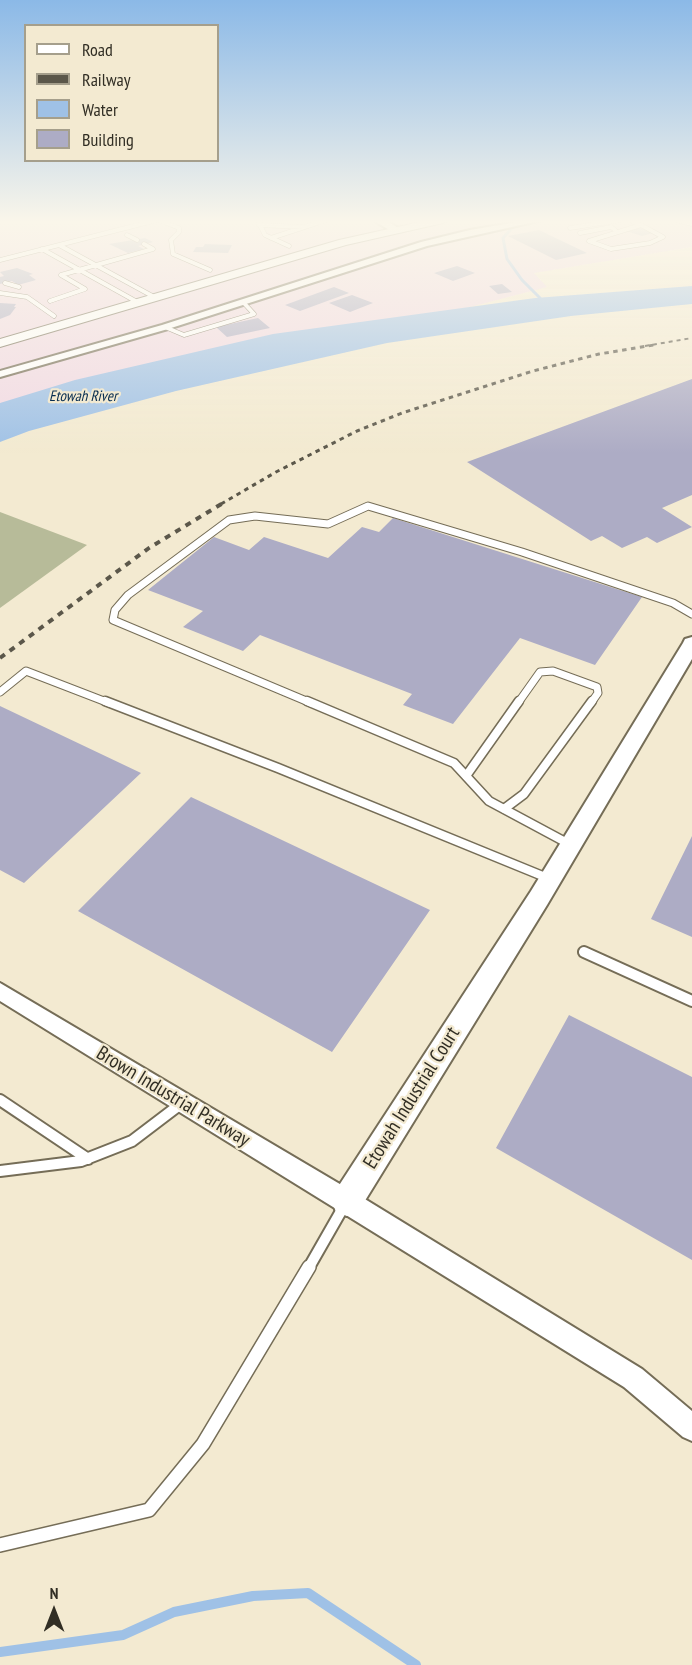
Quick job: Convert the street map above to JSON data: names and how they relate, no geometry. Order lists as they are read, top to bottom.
{
  "streets": {
    "street": ["Brown Industrial Parkway", "Etowah Industrial Court"]
  },
  "crossings": [
    ["Brown Industrial Parkway", "Etowah Industrial Court"]
  ],
  "water": ["Etowah River"],
  "legend": [
    "Road",
    "Railway",
    "Water",
    "Building"
  ],
  "north": "top"
}
